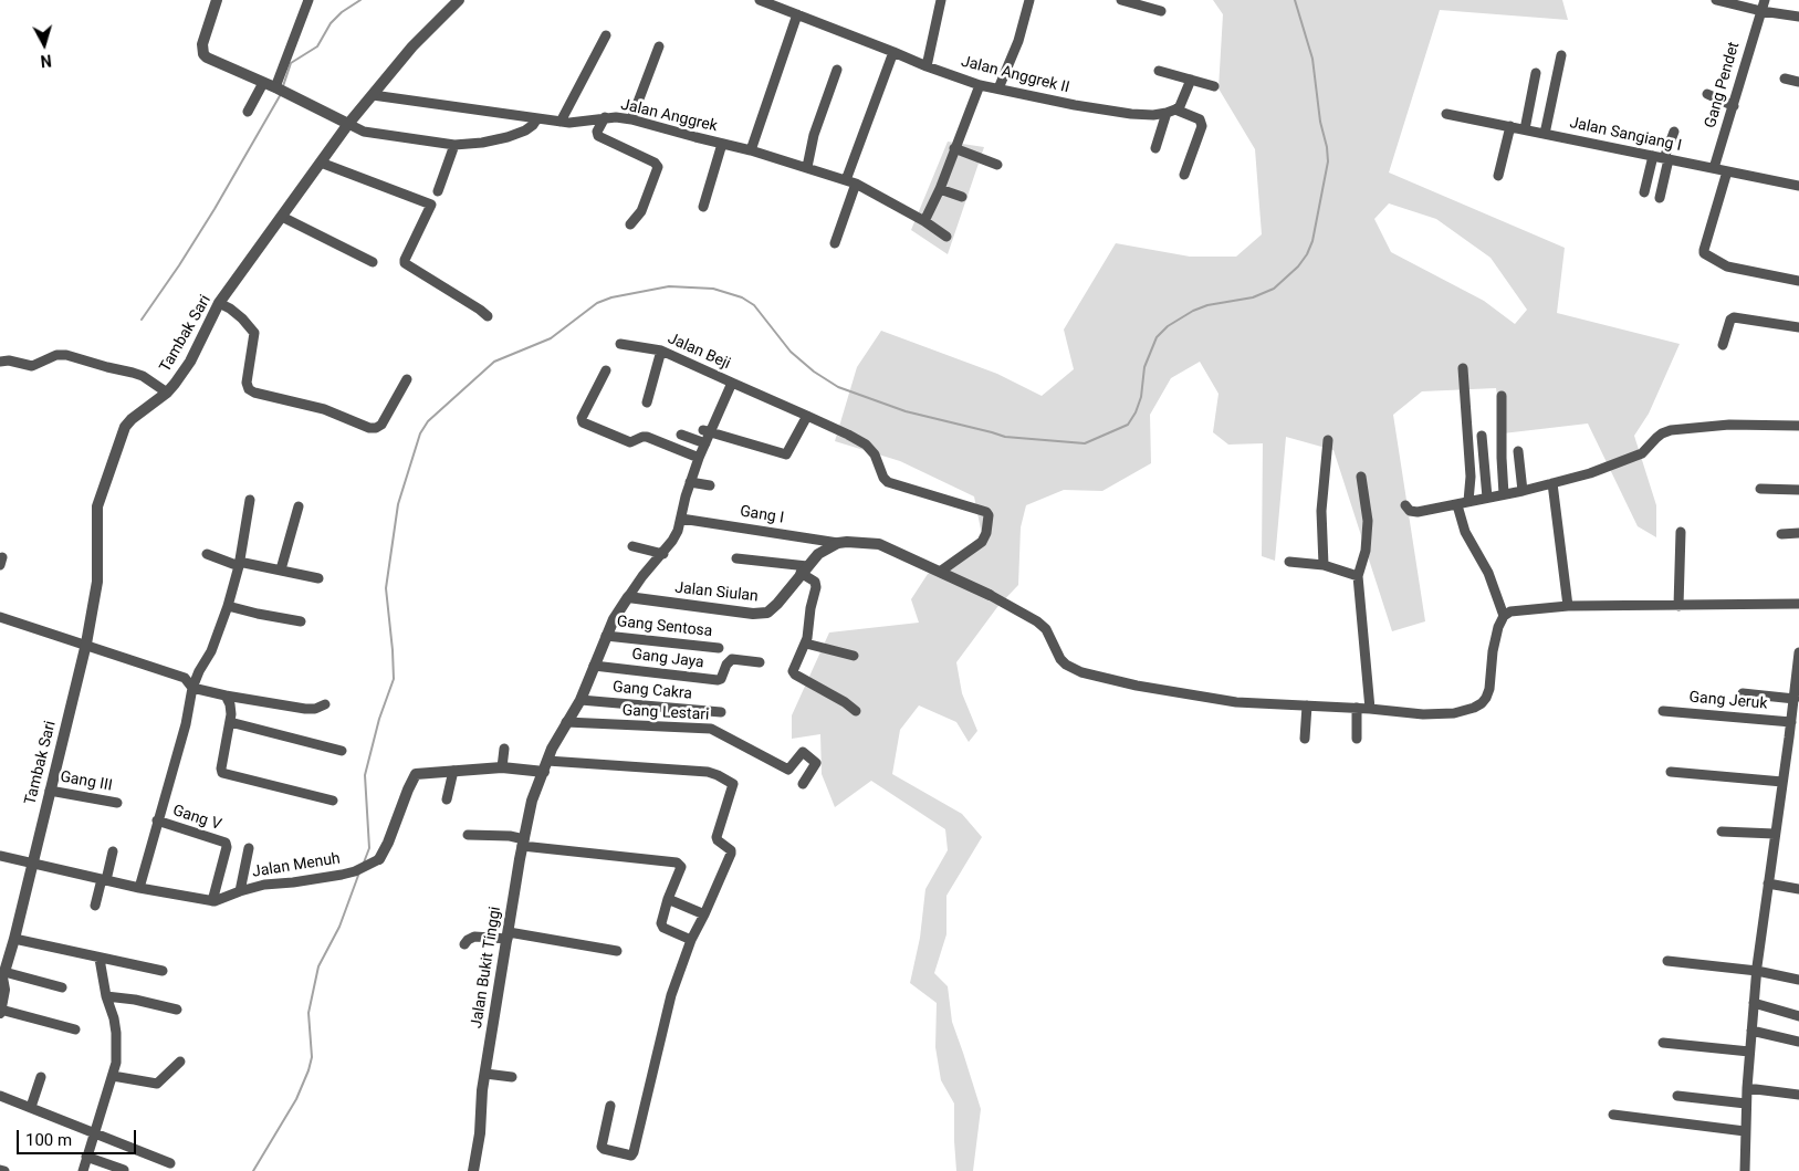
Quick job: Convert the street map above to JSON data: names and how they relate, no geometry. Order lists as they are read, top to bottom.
{
  "streets": {
    "street": [
      "Jalan Anggrek II",
      "Gang Pendet",
      "Jalan Anggrek",
      "Jalan Sangiang I",
      "Tambak Sari",
      "Jalan Beji",
      "Gang I",
      "Jalan Siulan",
      "Gang Sentosa",
      "Gang Jaya",
      "Gang Cakra",
      "Gang Jeruk",
      "Gang Lestari",
      "Gang III",
      "Gang V",
      "Jalan Menuh",
      "Jalan Bukit Tinggi"
    ]
  },
  "crossings": [
    ["Gang Pendet", "Jalan Sangiang I"],
    ["Jalan Anggrek", "Tambak Sari"],
    ["Tambak Sari", "Gang III"],
    ["Tambak Sari", "Jalan Menuh"],
    ["Gang I", "Jalan Siulan"],
    ["Gang V", "Jalan Menuh"],
    ["Jalan Menuh", "Jalan Bukit Tinggi"]
  ],
  "scale_bar": "100 m",
  "north": "bottom"
}
